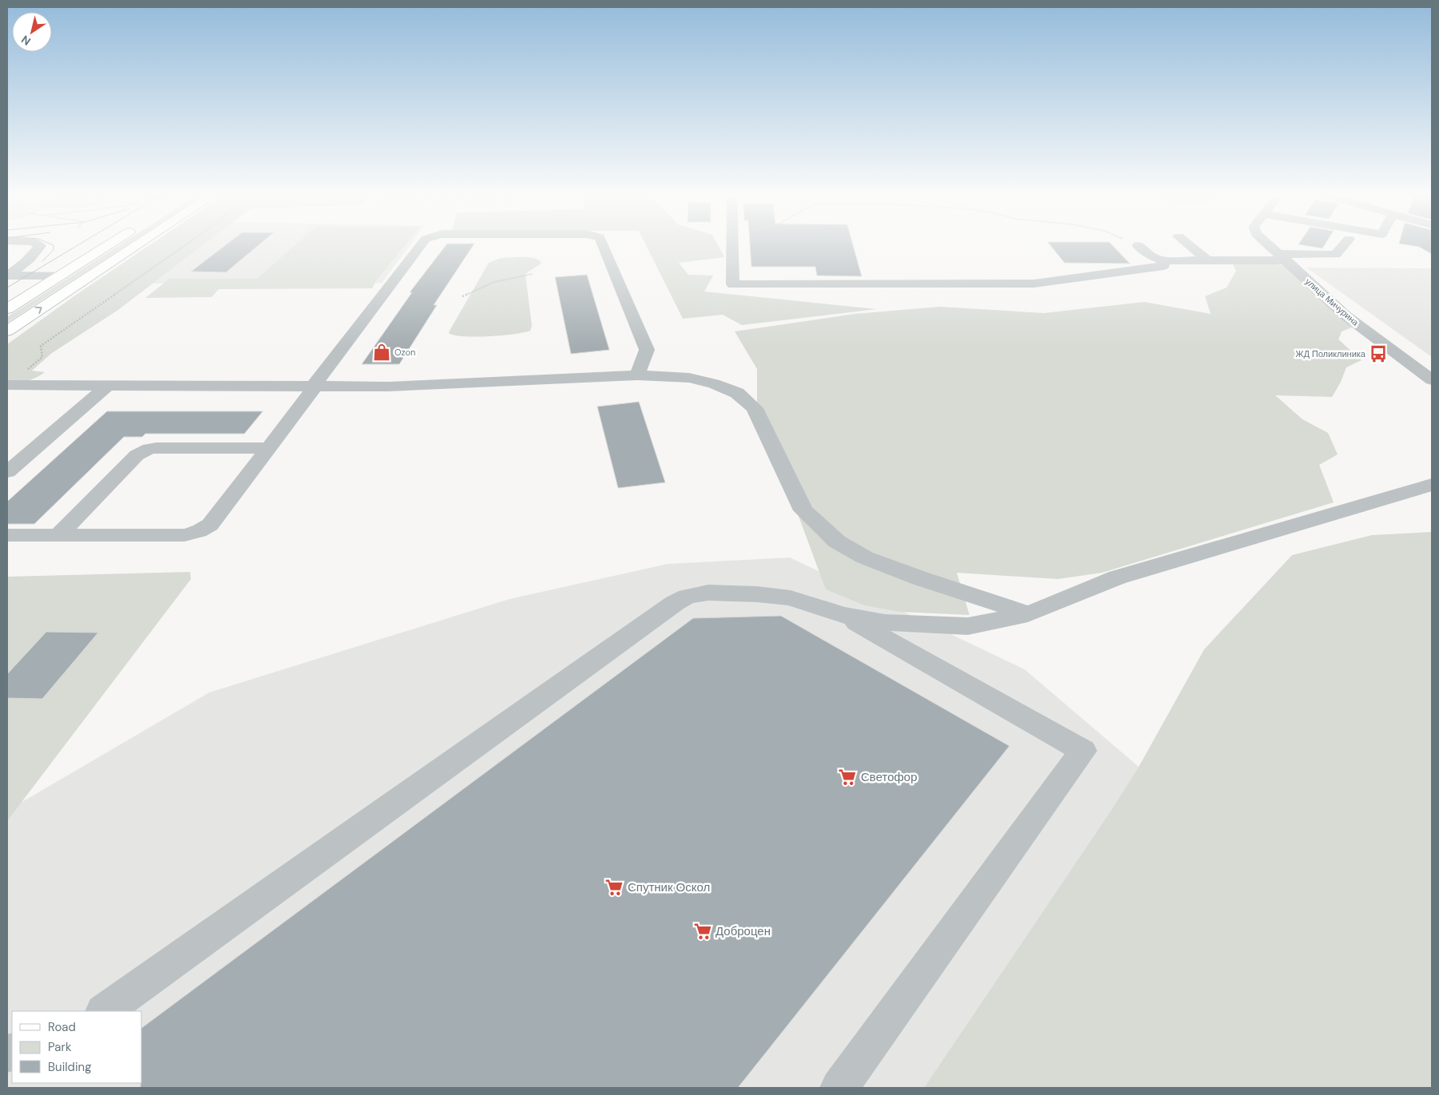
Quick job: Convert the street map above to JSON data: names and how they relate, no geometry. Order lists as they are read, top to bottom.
{
  "streets": {
    "street": ["улица Мичурина"]
  },
  "places": {
    "shop": ["Ozon"],
    "bus stop": ["ЖД Поликлиника"],
    "supermarket": ["Светофор", "Спутник Оскол", "Доброцен"]
  },
  "legend": ["Road", "Park", "Building"],
  "north": "bottom left"
}
